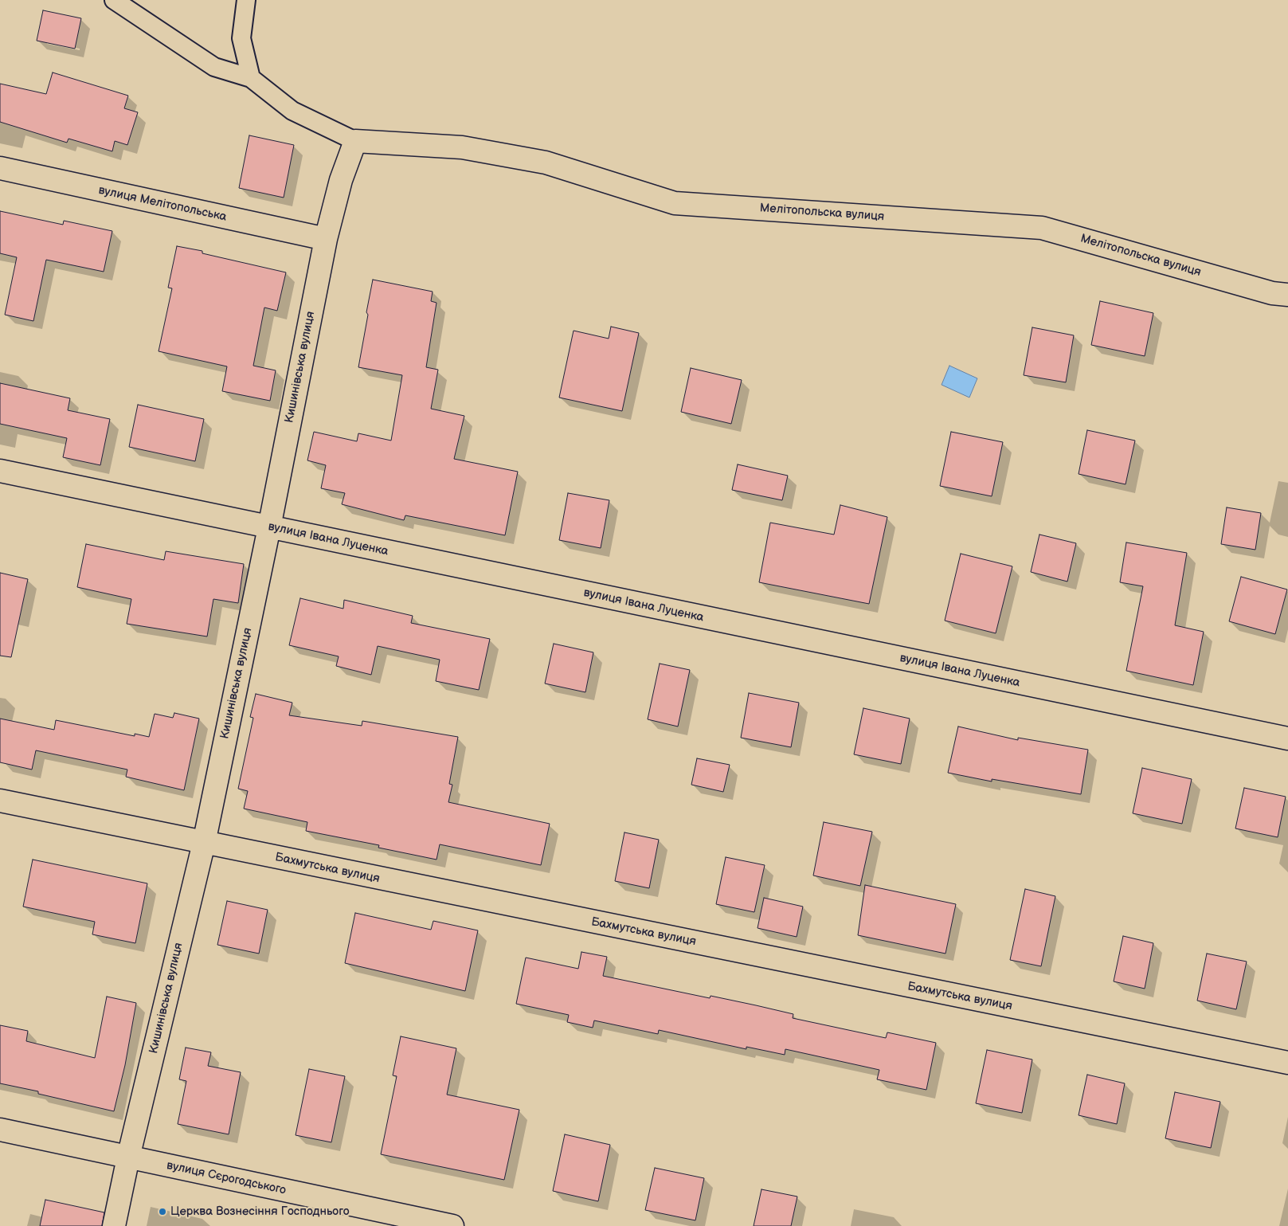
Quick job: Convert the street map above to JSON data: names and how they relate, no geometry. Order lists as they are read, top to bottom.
{
  "streets": {
    "street": [
      "вулиця Мелітопольська",
      "Мелітопольска вулиця",
      "Кишинівська вулиця",
      "вулиця Івана Луценка",
      "Бахмутська вулиця",
      "вулиця Сєрогодського"
    ]
  },
  "crossings": [
    ["вулиця Мелітопольська", "Кишинівська вулиця"],
    ["Мелітопольска вулиця", "Кишинівська вулиця"],
    ["Кишинівська вулиця", "вулиця Івана Луценка"],
    ["Кишинівська вулиця", "Бахмутська вулиця"],
    ["Кишинівська вулиця", "вулиця Сєрогодського"]
  ],
  "places": ["Церква Вознесіння Господнього"]
}
